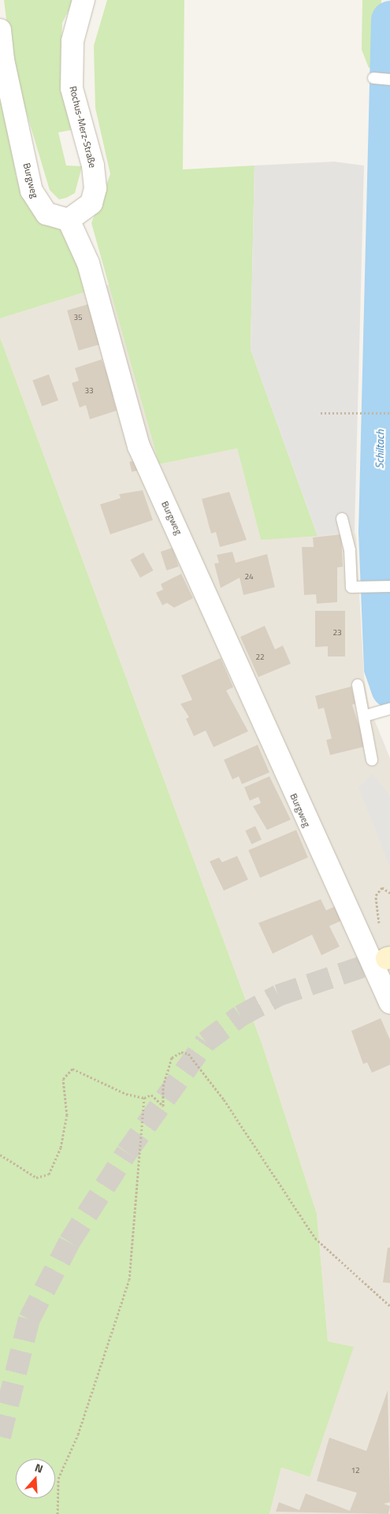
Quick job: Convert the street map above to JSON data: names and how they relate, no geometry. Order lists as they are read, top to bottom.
{
  "streets": {
    "street": ["Rochus-Merz-Straße", "Burgweg"]
  },
  "crossings": [
    ["Rochus-Merz-Straße", "Burgweg"]
  ],
  "water": ["Schiltach"],
  "house_numbers": [
    "35",
    "33",
    "24",
    "23",
    "22",
    "12"
  ],
  "north": "top"
}
